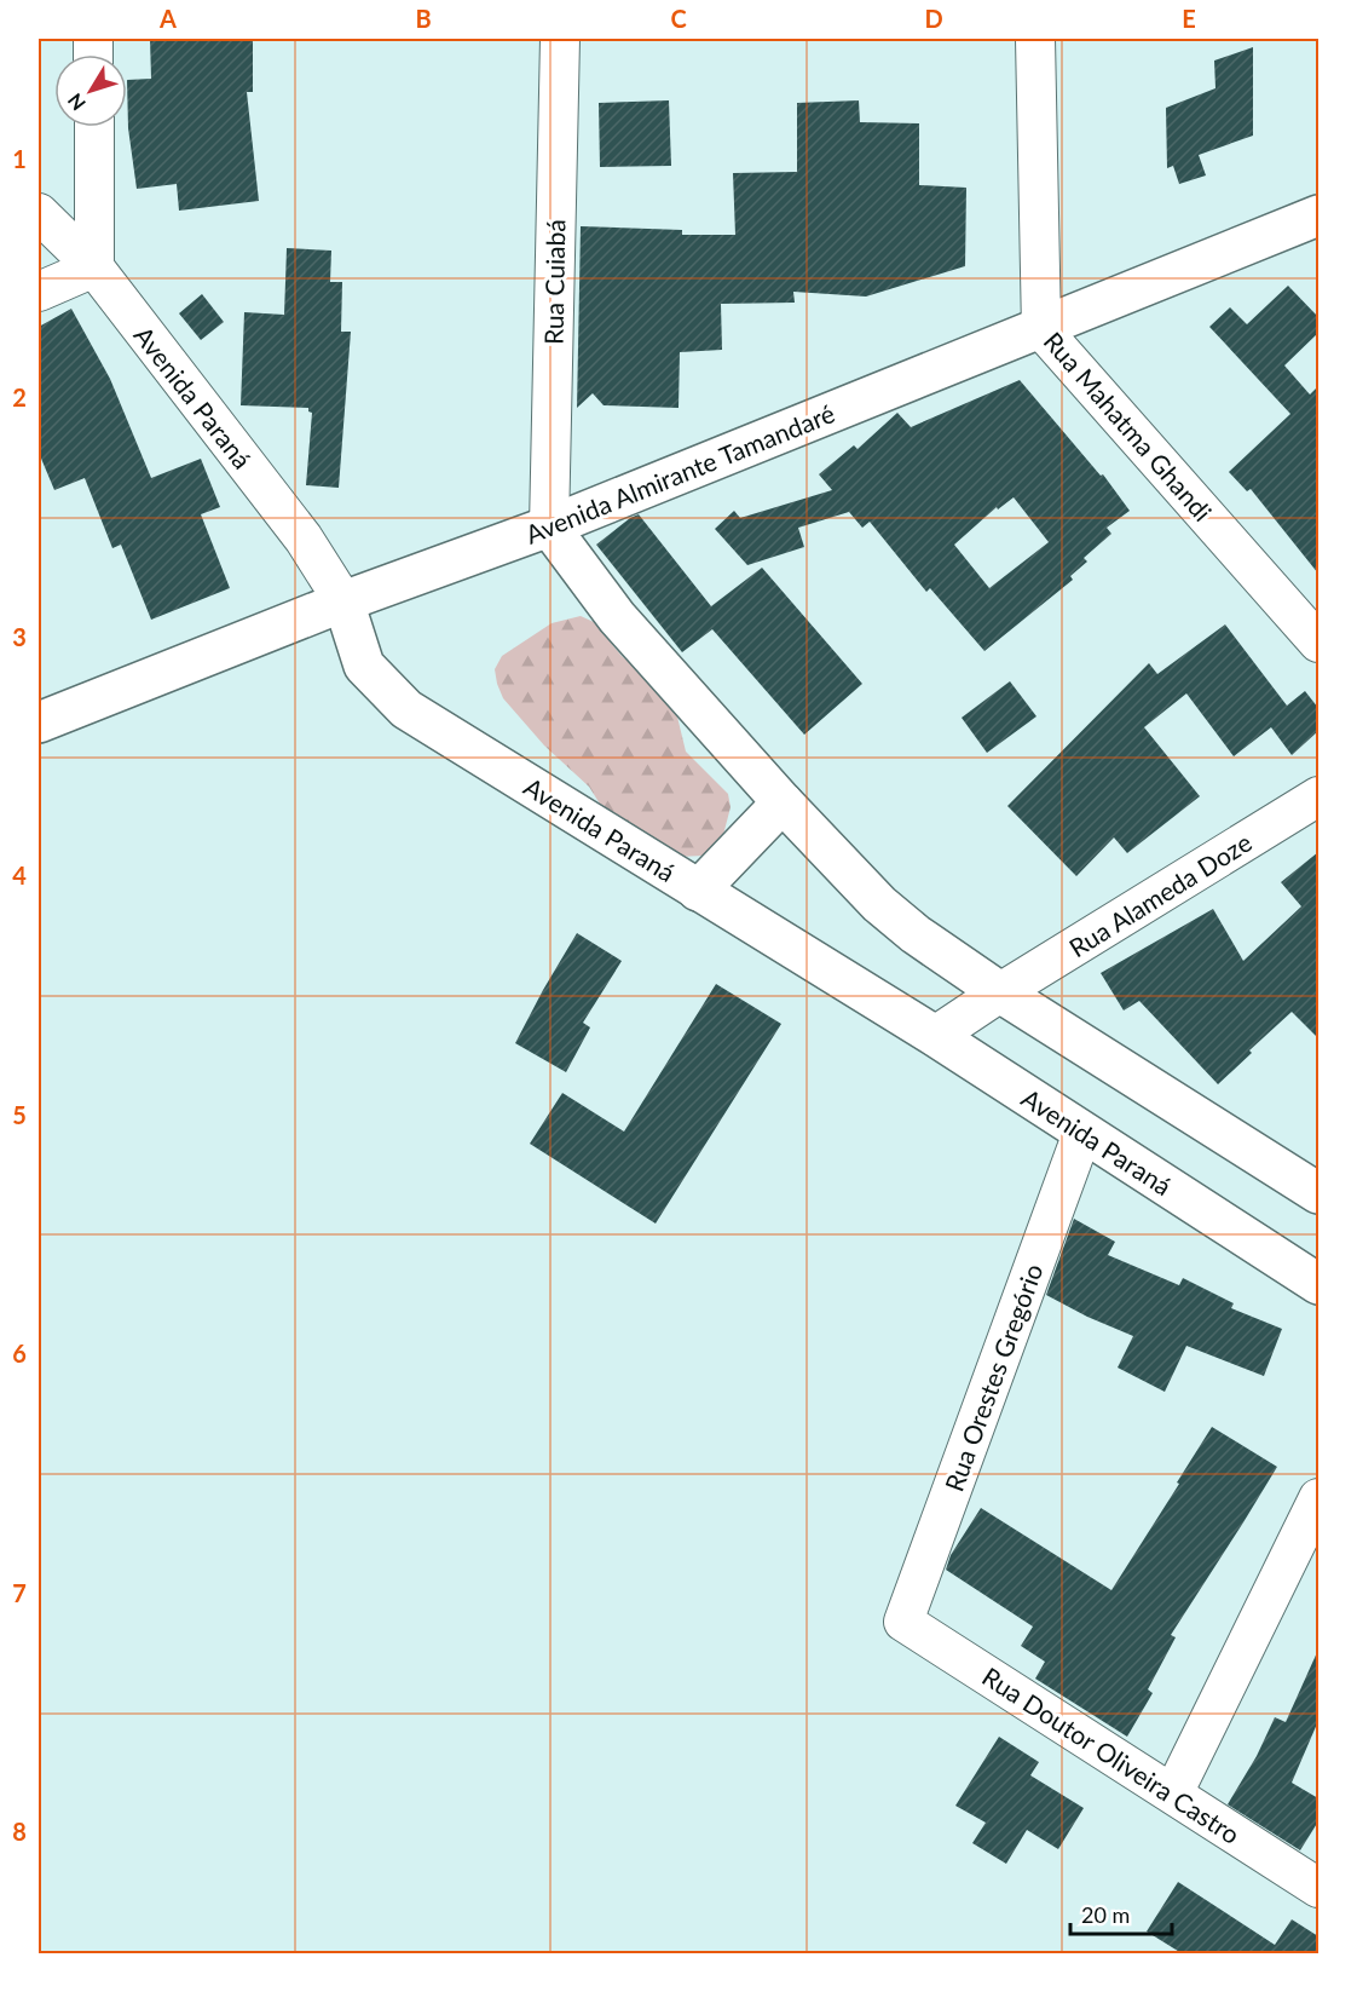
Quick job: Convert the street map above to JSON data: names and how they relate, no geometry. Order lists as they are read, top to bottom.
{
  "streets": {
    "main road": ["Avenida Paraná", "Avenida Almirante Tamandaré"],
    "street": [
      "Rua Cuiabá",
      "Rua Mahatma Ghandi",
      "Rua Alameda Doze",
      "Rua Orestes Gregório",
      "Rua Doutor Oliveira Castro"
    ]
  },
  "crossings": [
    ["Rua Cuiabá", "Avenida Almirante Tamandaré"],
    ["Avenida Paraná", "Avenida Almirante Tamandaré"],
    ["Avenida Paraná", "Rua Alameda Doze"],
    ["Avenida Paraná", "Rua Orestes Gregório"],
    ["Rua Mahatma Ghandi", "Avenida Almirante Tamandaré"],
    ["Rua Orestes Gregório", "Rua Doutor Oliveira Castro"]
  ],
  "scale_bar": "20 m",
  "north": "bottom left",
  "grid": {
    "columns": [
      "A",
      "B",
      "C",
      "D",
      "E"
    ],
    "rows": [
      "1",
      "2",
      "3",
      "4",
      "5",
      "6",
      "7",
      "8"
    ]
  }
}
